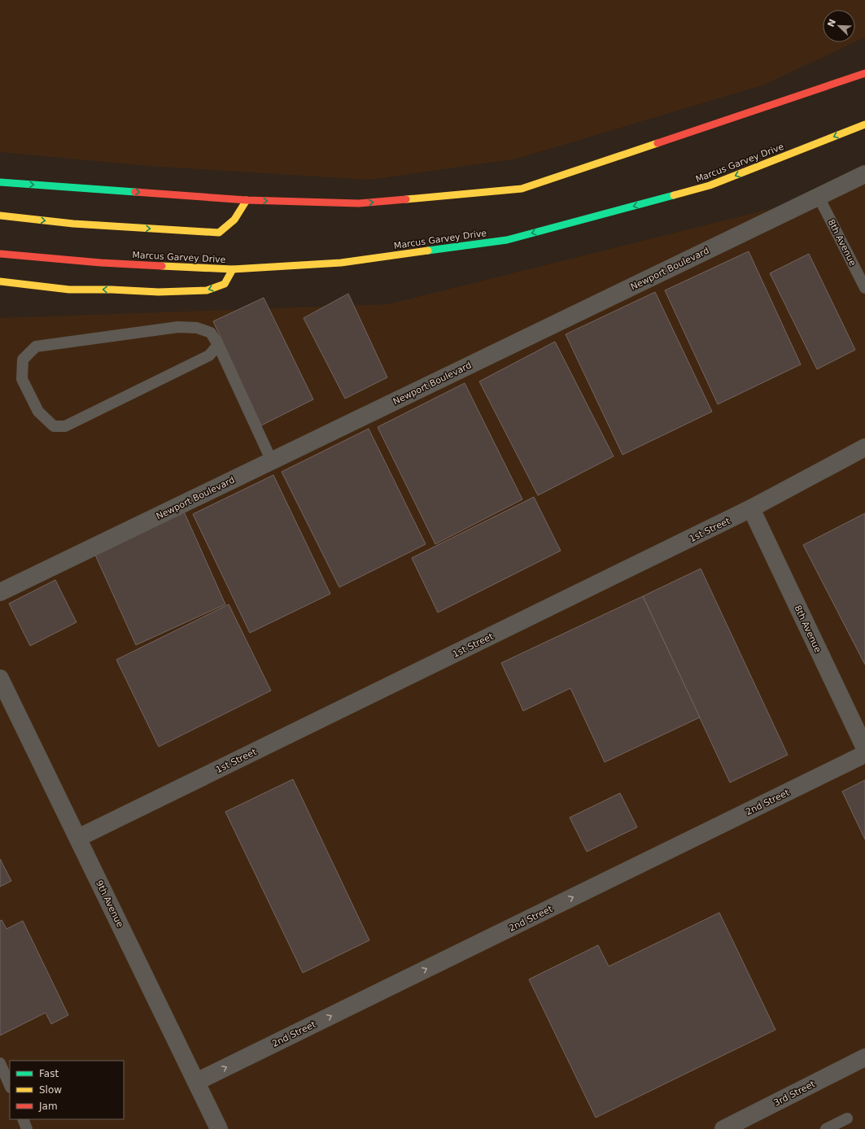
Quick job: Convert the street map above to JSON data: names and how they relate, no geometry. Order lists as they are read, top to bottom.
{
  "streets": {
    "highway": ["Marcus Garvey Drive"],
    "street": [
      "8th Avenue",
      "Newport Boulevard",
      "1st Street",
      "2nd Street",
      "9th Avenue",
      "3rd Street"
    ]
  },
  "crossings": [
    ["8th Avenue", "Newport Boulevard"],
    ["8th Avenue", "1st Street"],
    ["1st Street", "9th Avenue"],
    ["2nd Street", "9th Avenue"]
  ],
  "one_way": ["2nd Street"],
  "legend": ["Fast", "Slow", "Jam"],
  "north": "top left"
}
